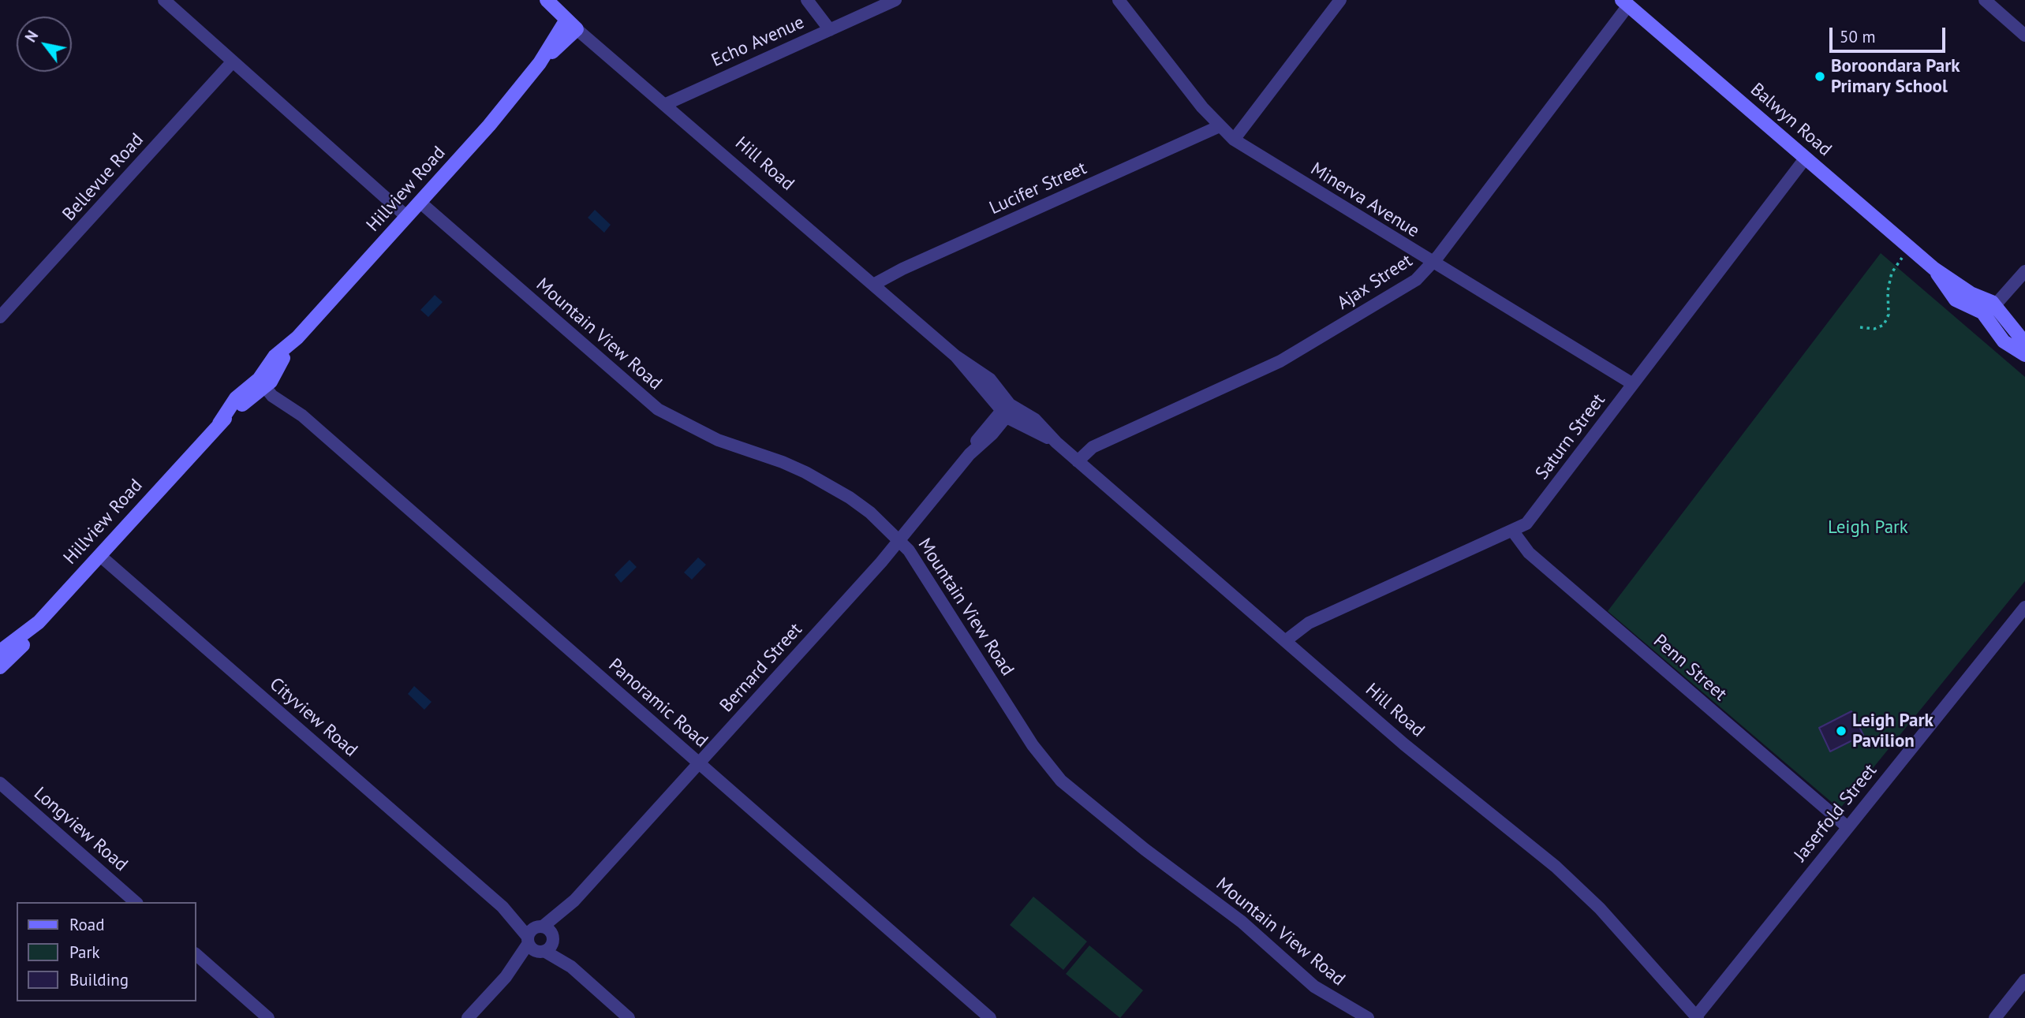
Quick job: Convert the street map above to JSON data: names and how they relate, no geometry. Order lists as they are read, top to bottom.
{
  "streets": {
    "street": [
      "Echo Avenue",
      "Balwyn Road",
      "Hill Road",
      "Bellevue Road",
      "Lucifer Street",
      "Hillview Road",
      "Minerva Avenue",
      "Ajax Street",
      "Mountain View Road",
      "Saturn Street",
      "Bernard Street",
      "Penn Street",
      "Panoramic Road",
      "Cityview Road",
      "Jaserfold Street",
      "Longview Road"
    ]
  },
  "crossings": [
    ["Echo Avenue", "Hill Road"],
    ["Balwyn Road", "Ajax Street"],
    ["Balwyn Road", "Saturn Street"],
    ["Hill Road", "Lucifer Street"],
    ["Hill Road", "Hillview Road"],
    ["Hill Road", "Ajax Street"],
    ["Hill Road", "Saturn Street"],
    ["Hill Road", "Bernard Street"],
    ["Hill Road", "Jaserfold Street"],
    ["Lucifer Street", "Minerva Avenue"],
    ["Hillview Road", "Mountain View Road"],
    ["Hillview Road", "Panoramic Road"],
    ["Hillview Road", "Cityview Road"],
    ["Minerva Avenue", "Ajax Street"],
    ["Minerva Avenue", "Saturn Street"],
    ["Mountain View Road", "Bernard Street"],
    ["Saturn Street", "Penn Street"],
    ["Bernard Street", "Panoramic Road"],
    ["Bernard Street", "Cityview Road"],
    ["Penn Street", "Jaserfold Street"]
  ],
  "parks": ["Leigh Park"],
  "places": ["Boroondara Park Primary School", "Leigh Park Pavilion"],
  "legend": ["Road", "Park", "Building"],
  "scale_bar": "50 m",
  "north": "top left"
}
